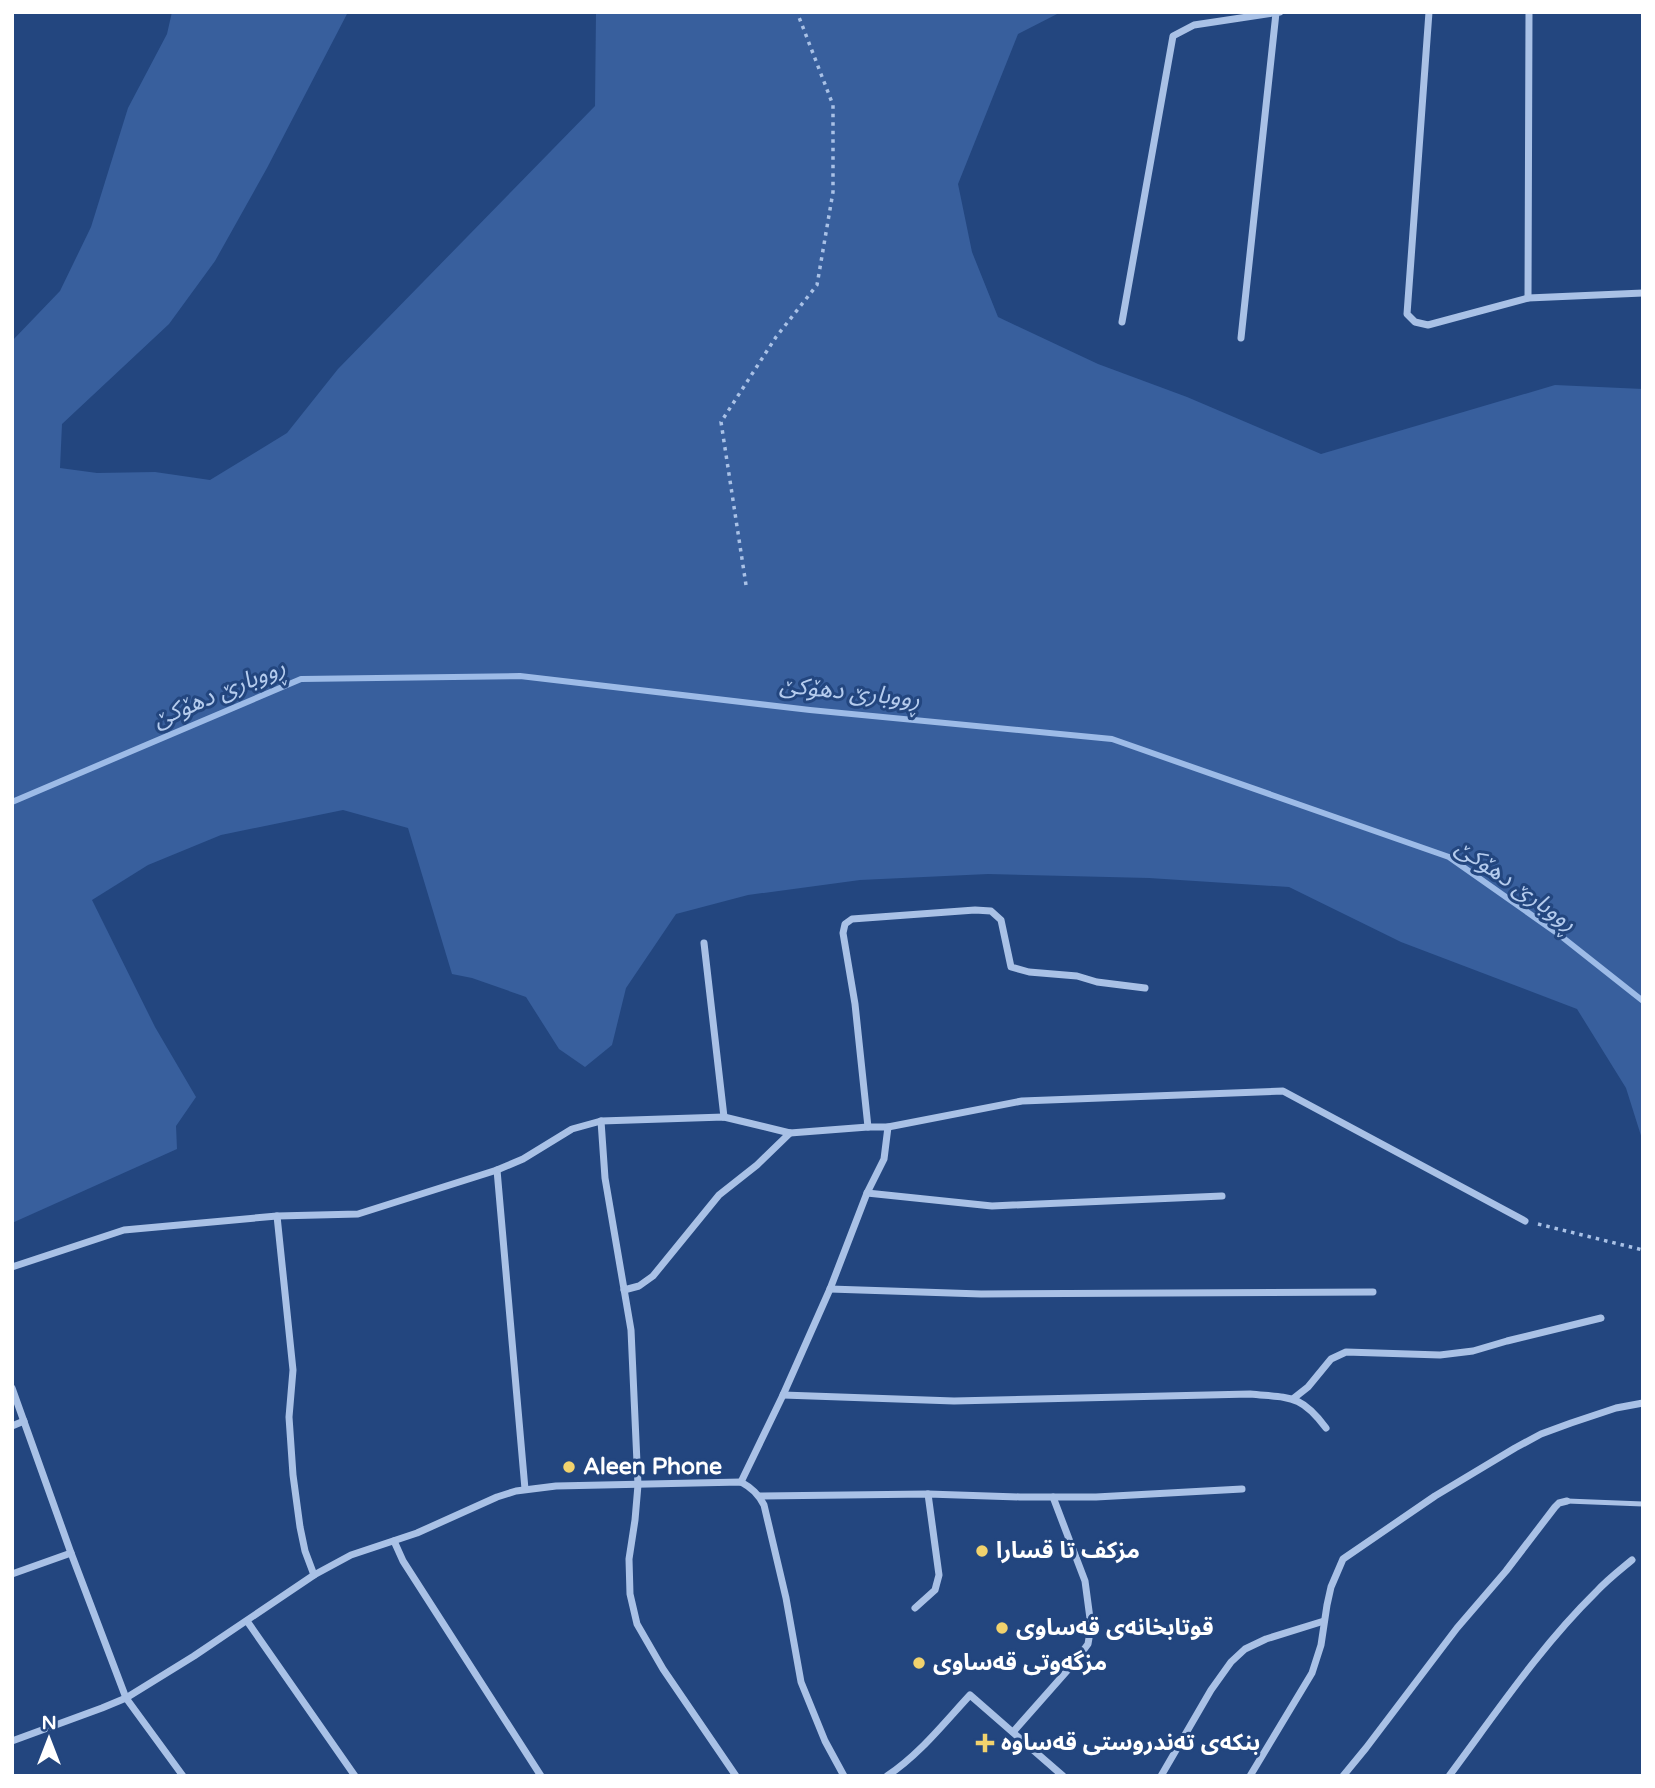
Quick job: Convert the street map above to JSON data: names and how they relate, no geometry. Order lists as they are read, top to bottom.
{
  "water": ["ڕووبارێ دهۆكێ"],
  "places": {
    "other": [
      "Aleen Phone",
      "مزكف تا قسارا",
      "قوتابخانەی قەساوی",
      "مزگەوتی قەساوی"
    ],
    "health": ["بنکەی تەندروستی قەساوە"]
  },
  "north": "top"
}
